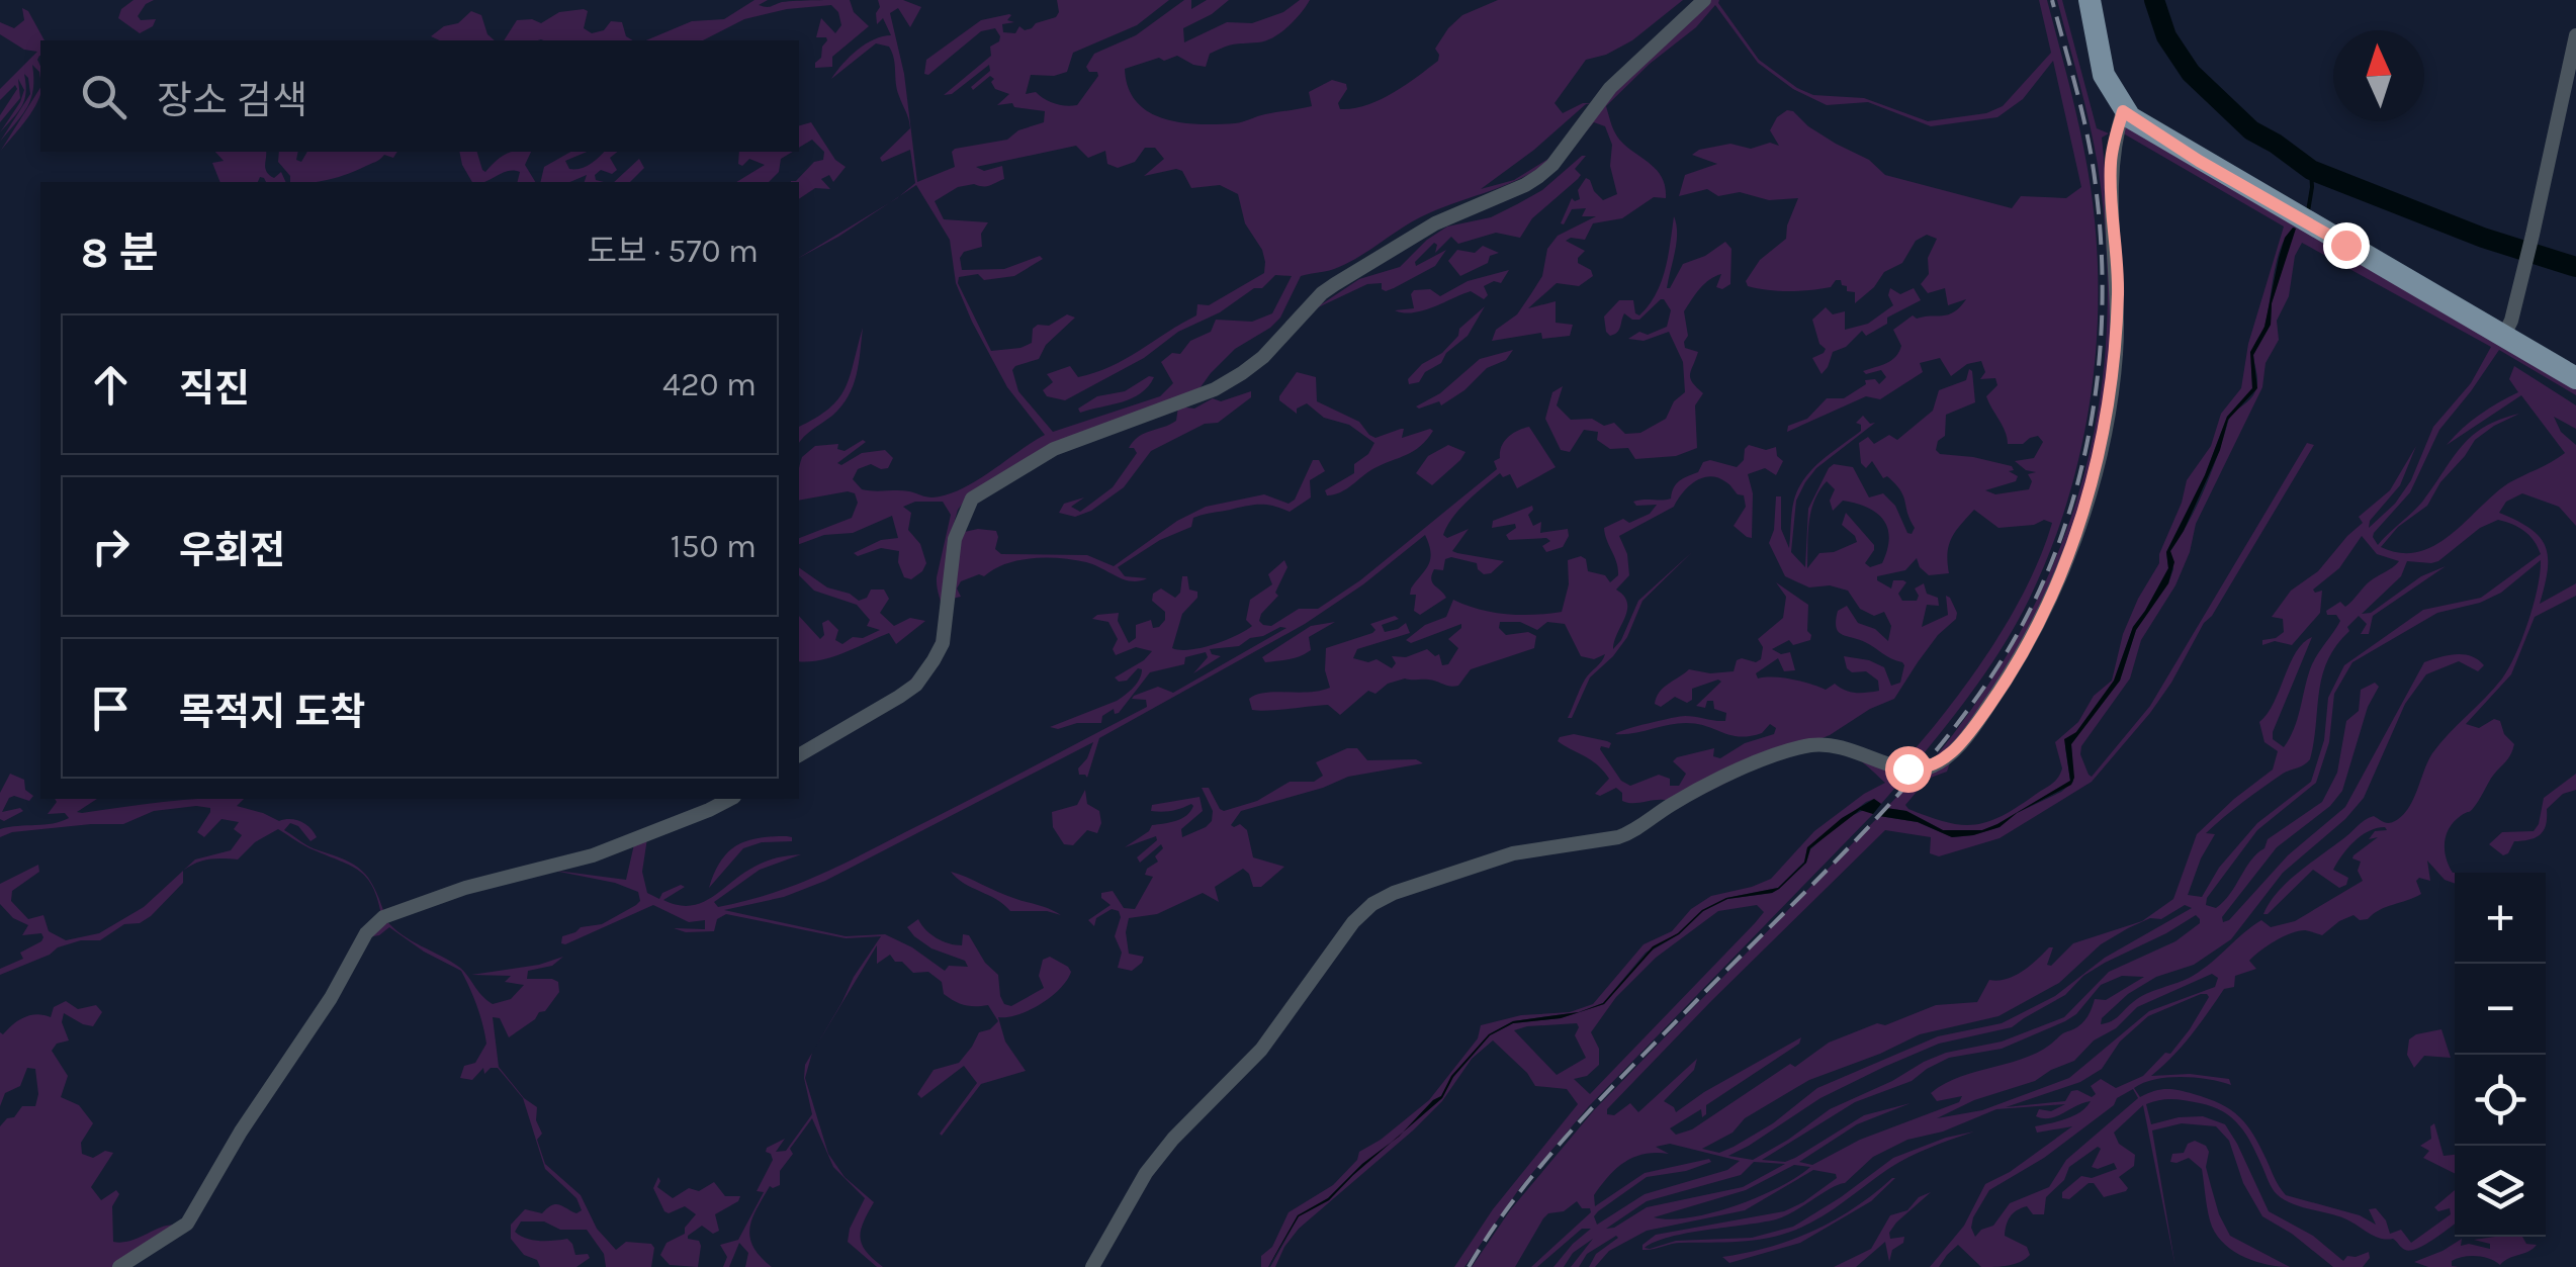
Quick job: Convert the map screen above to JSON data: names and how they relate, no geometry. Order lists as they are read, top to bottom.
{
  "north": "top",
  "page": {
    "search": "장소 검색",
    "heading": ["8 분", "도보 · 570 m"],
    "list": [
      ["직진", "420 m"],
      ["우회전", "150 m"],
      "목적지 도착"
    ],
    "map_buttons": ["+", "−"]
  }
}
